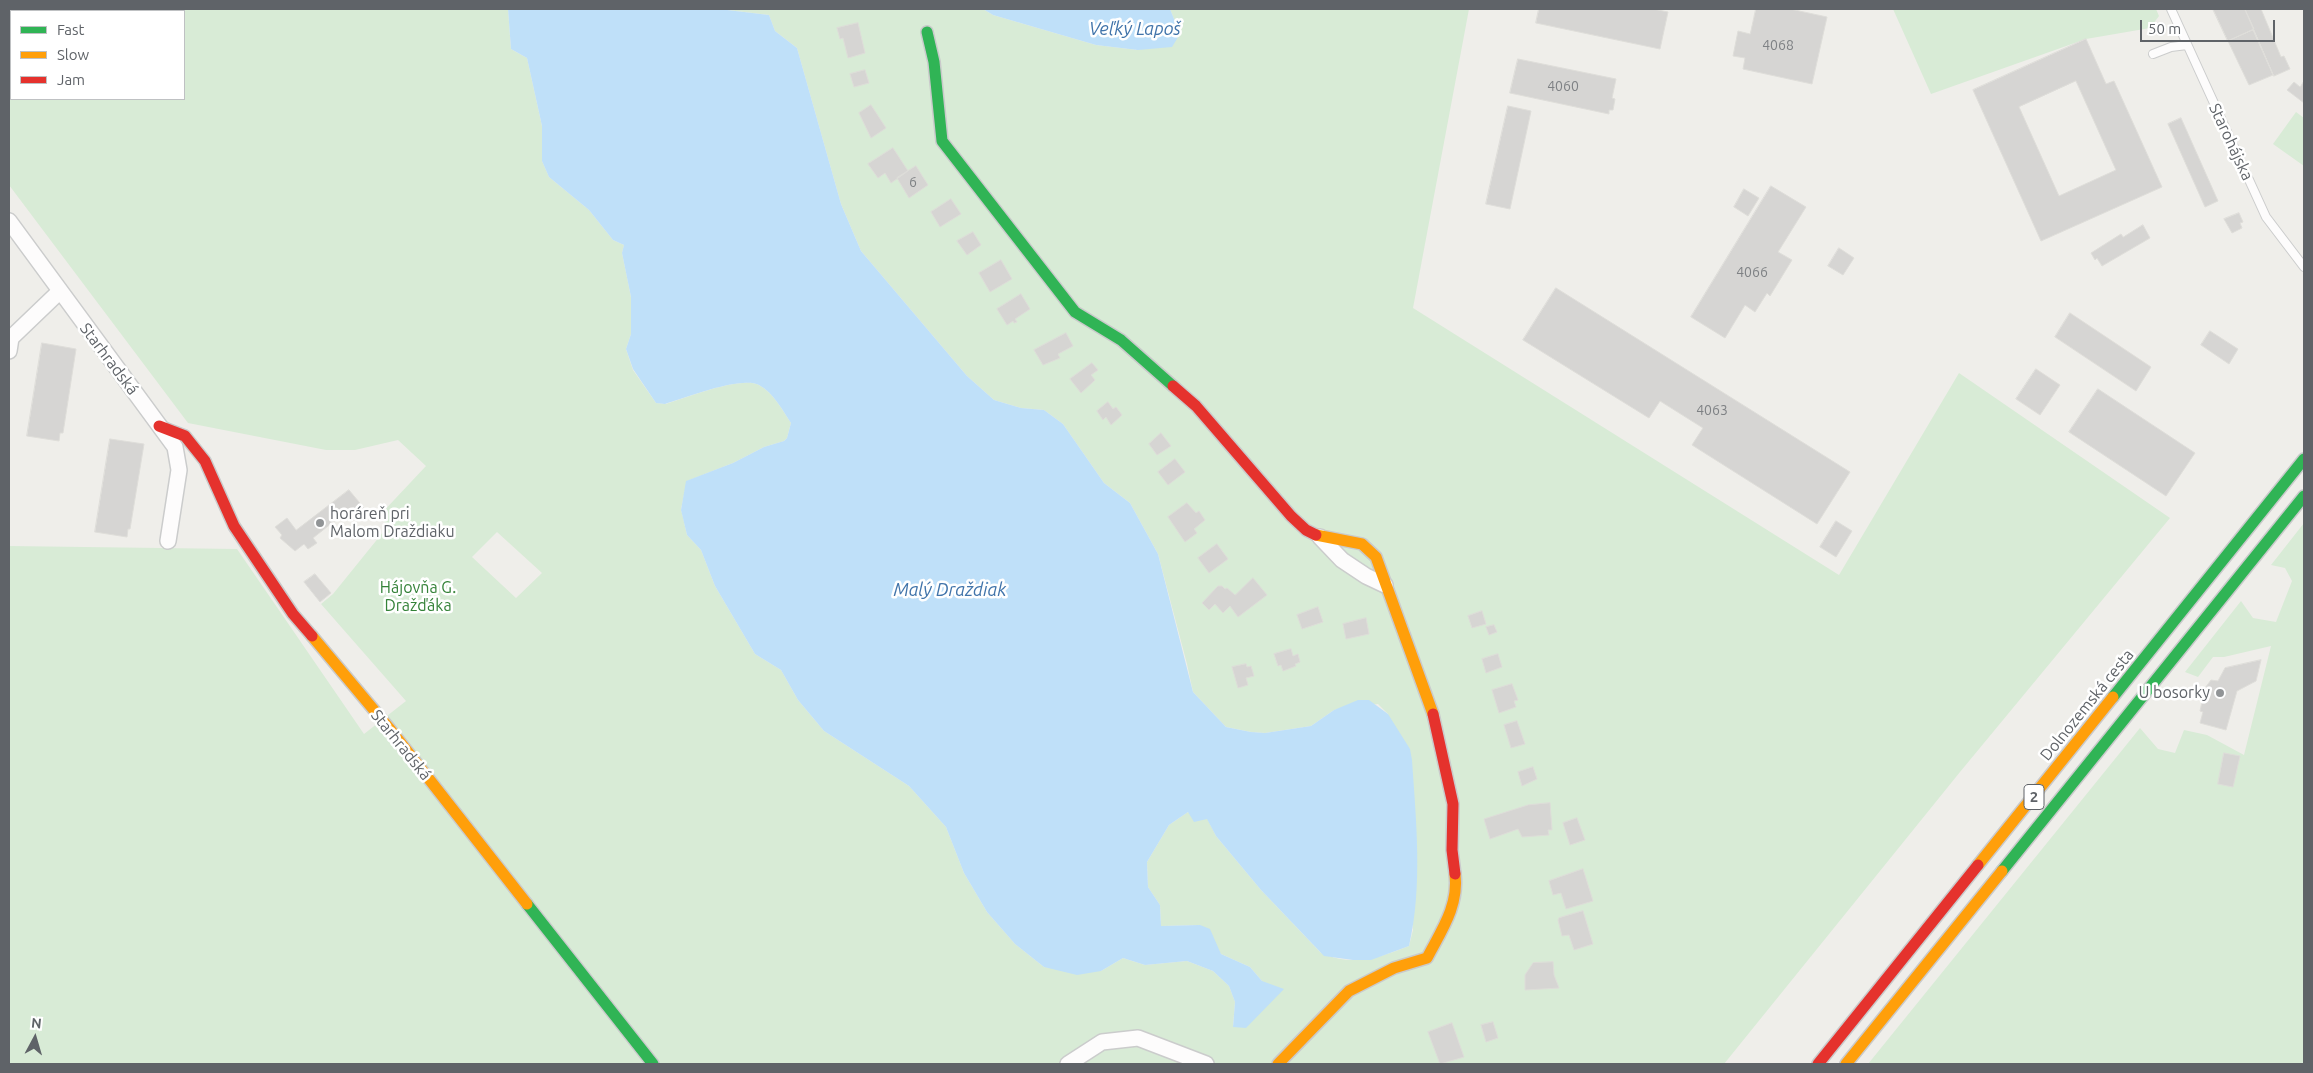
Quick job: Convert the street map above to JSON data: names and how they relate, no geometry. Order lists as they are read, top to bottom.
{
  "streets": {
    "street": ["Starhradská", "Dolnozemská cesta", "2"],
    "lane": ["Starohájska"]
  },
  "water": ["Veľký Lapoš", "Malý Draždiak"],
  "parks": ["Hájovňa G. Dražďáka"],
  "places": ["horáreň pri Malom Draždiaku", "U bosorky"],
  "house_numbers": [
    "4068",
    "4060",
    "6",
    "4066",
    "4063"
  ],
  "legend": ["Fast", "Slow", "Jam"],
  "scale_bar": "50 m",
  "north": "top"
}
